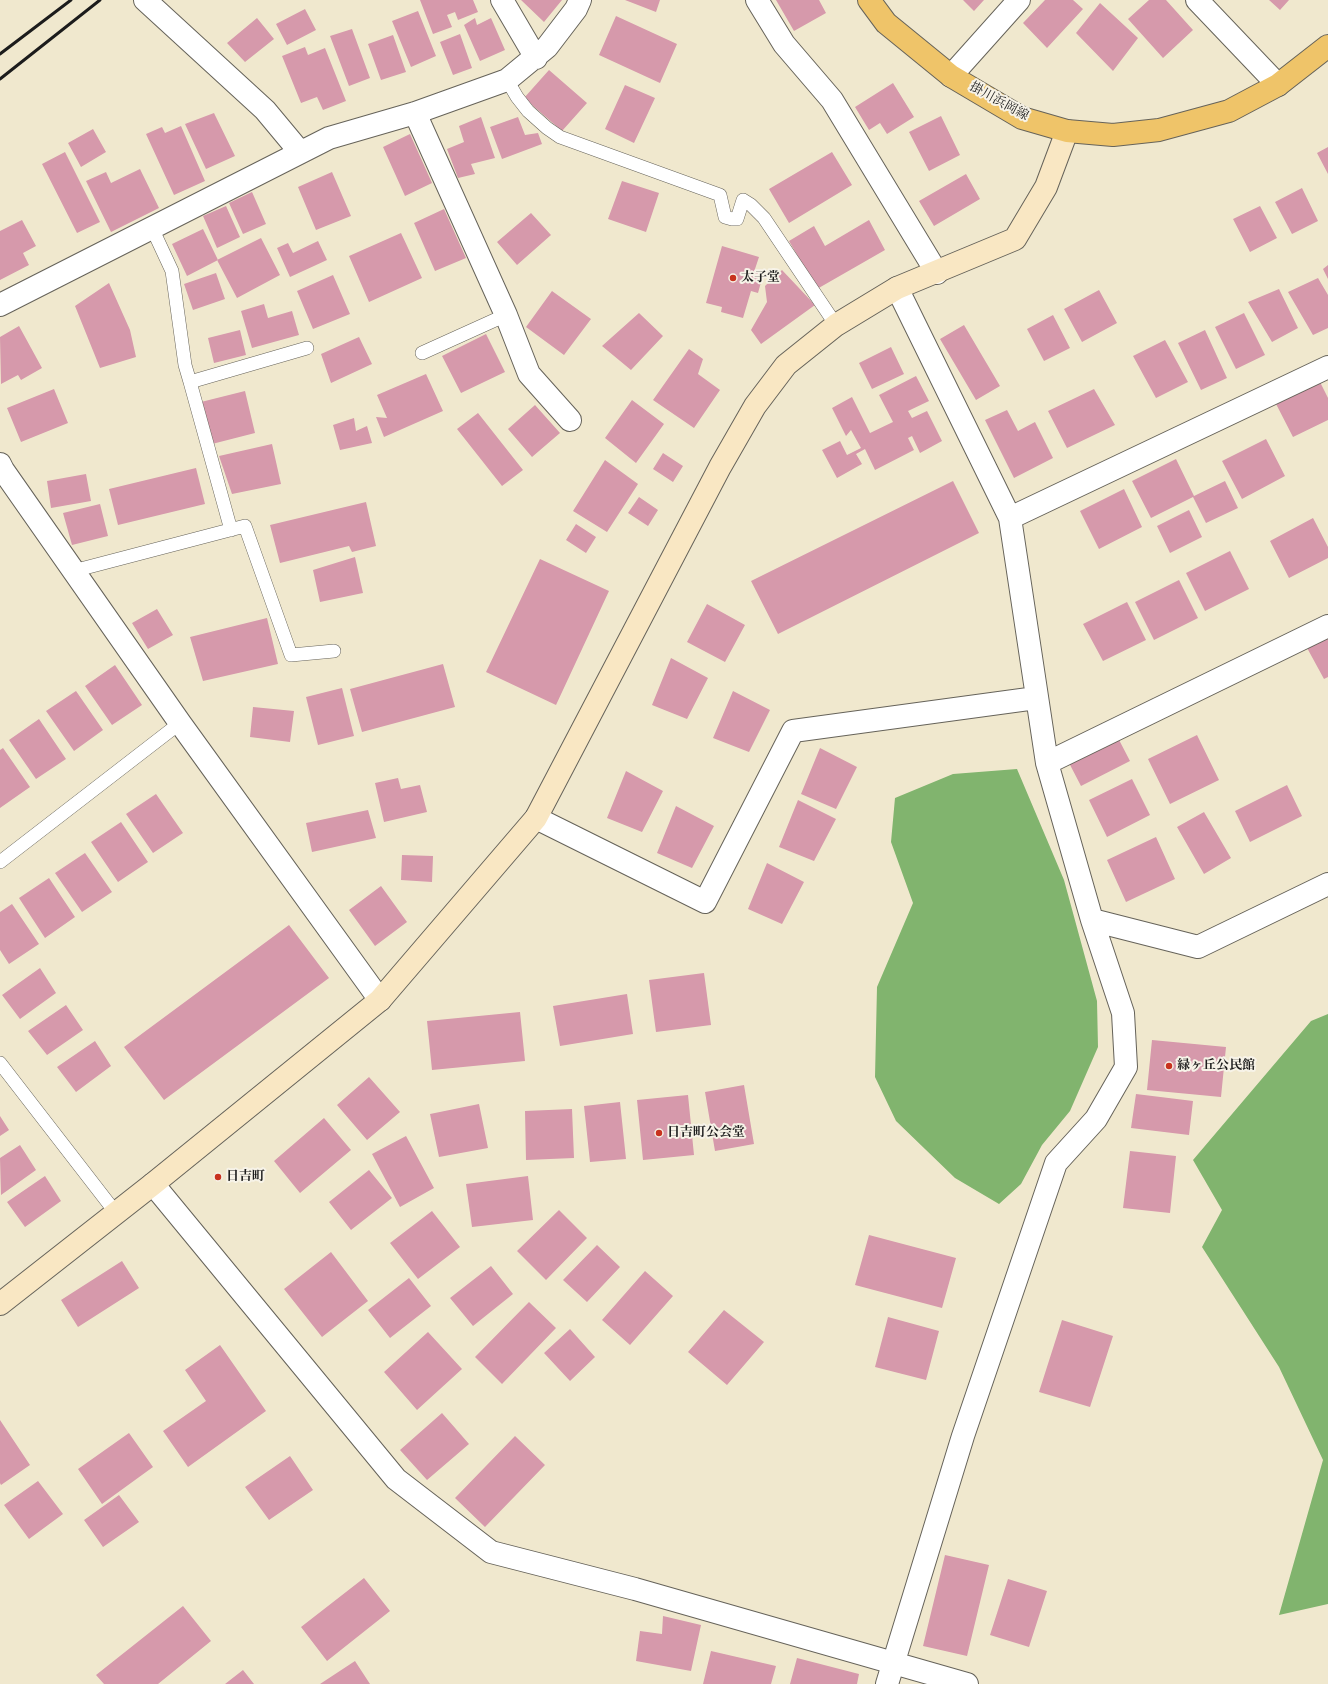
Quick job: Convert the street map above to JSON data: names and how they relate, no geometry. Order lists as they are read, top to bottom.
{
  "streets": {
    "main road": ["掛川浜岡線"]
  },
  "places": [
    "太子堂",
    "緑ヶ丘公民館",
    "日吉町公会堂",
    "日吉町"
  ]
}
